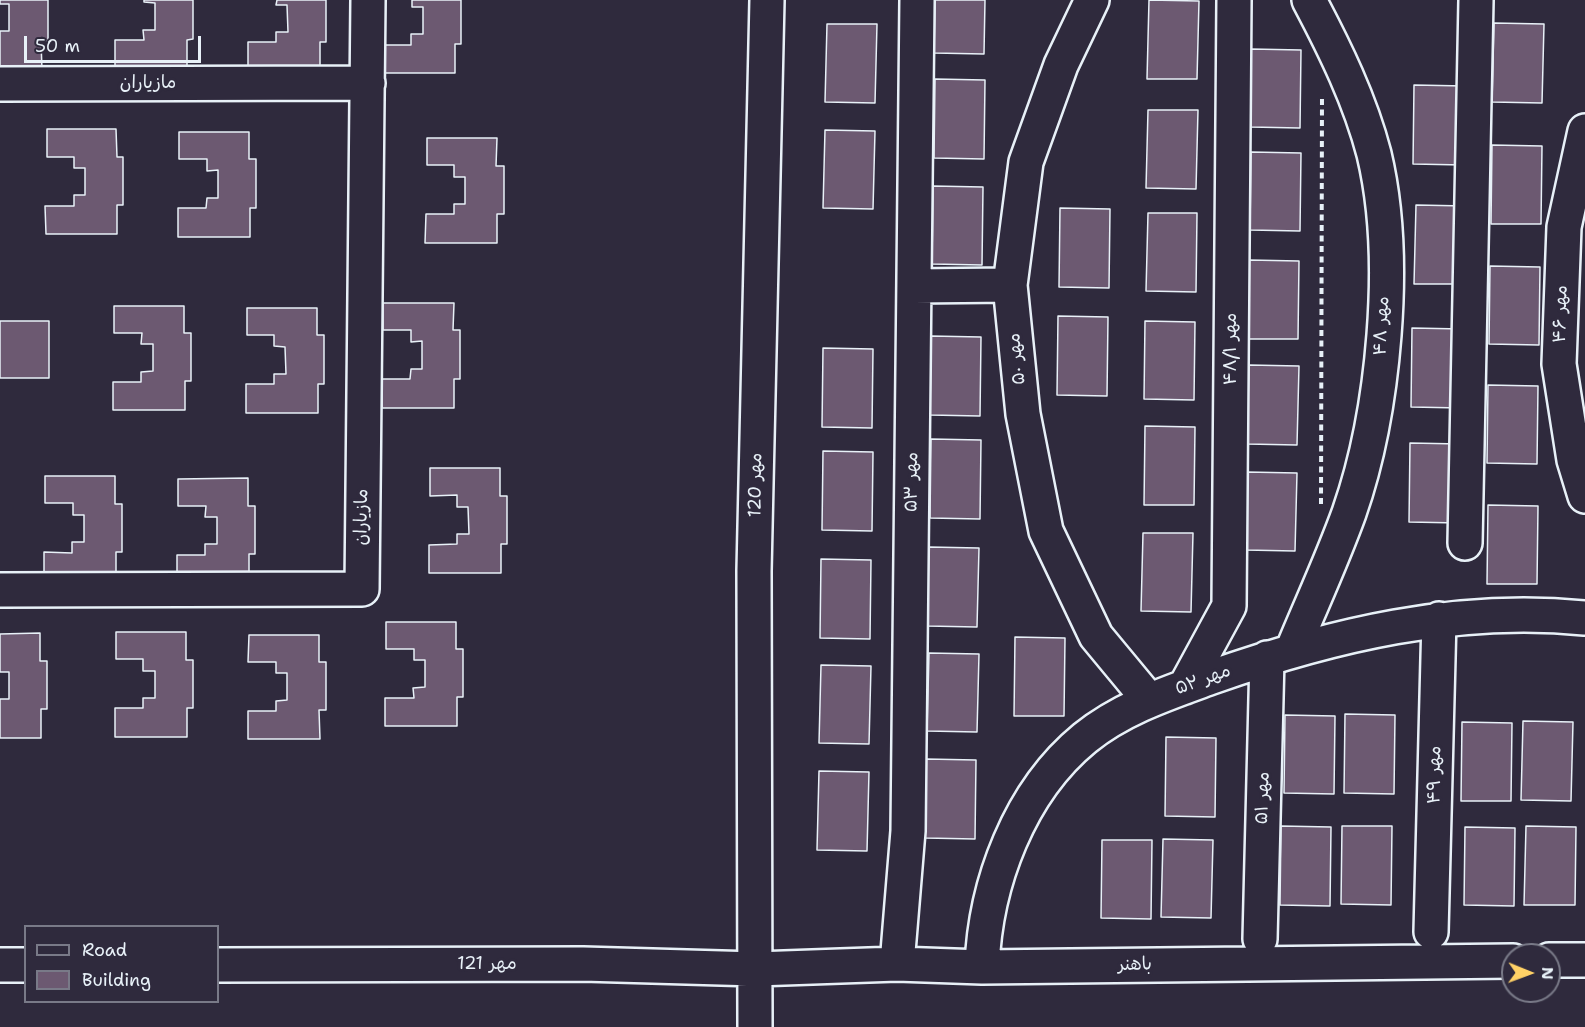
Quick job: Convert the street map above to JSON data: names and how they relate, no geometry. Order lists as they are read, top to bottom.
{
  "streets": {
    "street": [
      "مازیاران",
      "مهر ۴۶",
      "مهر ۴۸",
      "مهر ۴۸/۱",
      "مهر ۵۰",
      "مهر ۵۳",
      "مهر 120",
      "مهر ۵۲",
      "مهر ۴۹",
      "مهر ۵۱",
      "مهر 121",
      "باهنر"
    ]
  },
  "crossings": [
    ["مهر ۴۸", "مهر ۵۲"],
    ["مهر ۴۸", "مهر ۵۱"],
    ["مهر ۴۸/۱", "مهر ۵۲"],
    ["مهر ۵۰", "مهر ۵۲"],
    ["مهر ۵۳", "باهنر"],
    ["مهر 120", "مهر 121"],
    ["مهر 120", "باهنر"],
    ["مهر ۵۲", "مهر ۴۹"],
    ["مهر ۵۲", "مهر ۵۱"],
    ["مهر ۵۲", "باهنر"],
    ["مهر 121", "باهنر"]
  ],
  "legend": ["Road", "Building"],
  "scale_bar": "50 m",
  "north": "right"
}
